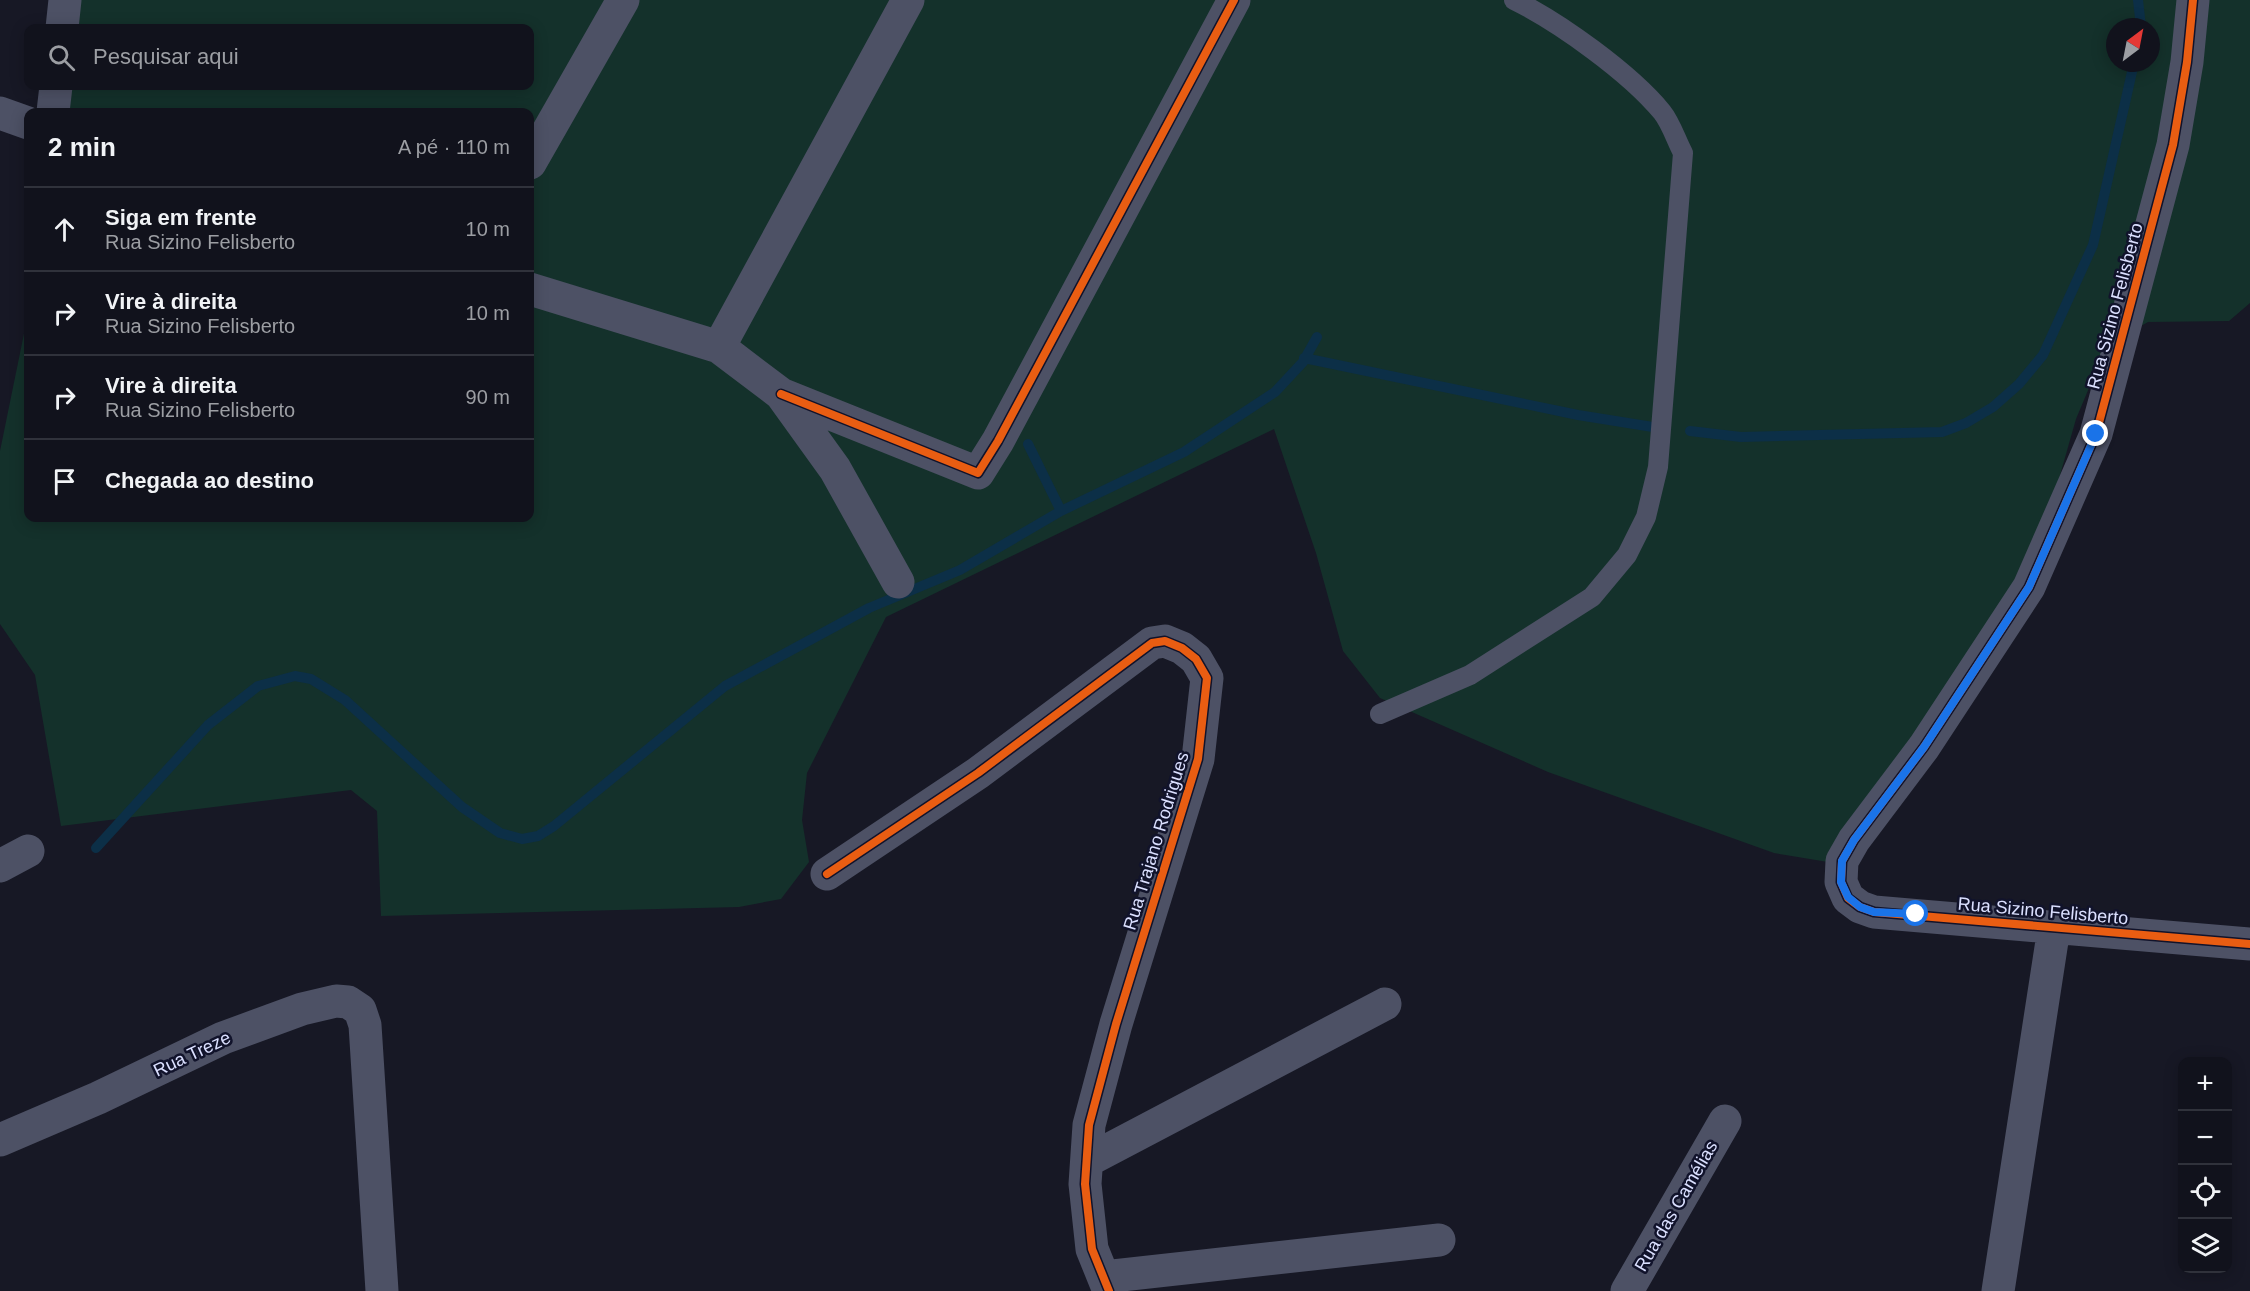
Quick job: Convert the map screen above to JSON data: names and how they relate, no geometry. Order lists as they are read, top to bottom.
{
  "streets": {
    "street": [
      "Rua Sizino Felisberto",
      "Rua Trajano Rodrigues",
      "Rua Treze",
      "Rua das Camélias"
    ]
  },
  "north": "top right",
  "page": {
    "search": "Pesquisar aqui",
    "heading": ["2 min", "A pé · 110 m"],
    "list": [
      ["Siga em frente", "Rua Sizino Felisberto", "10 m"],
      ["Vire à direita", "Rua Sizino Felisberto", "10 m"],
      ["Vire à direita", "Rua Sizino Felisberto", "90 m"],
      "Chegada ao destino"
    ],
    "map_buttons": ["+", "−"]
  }
}
